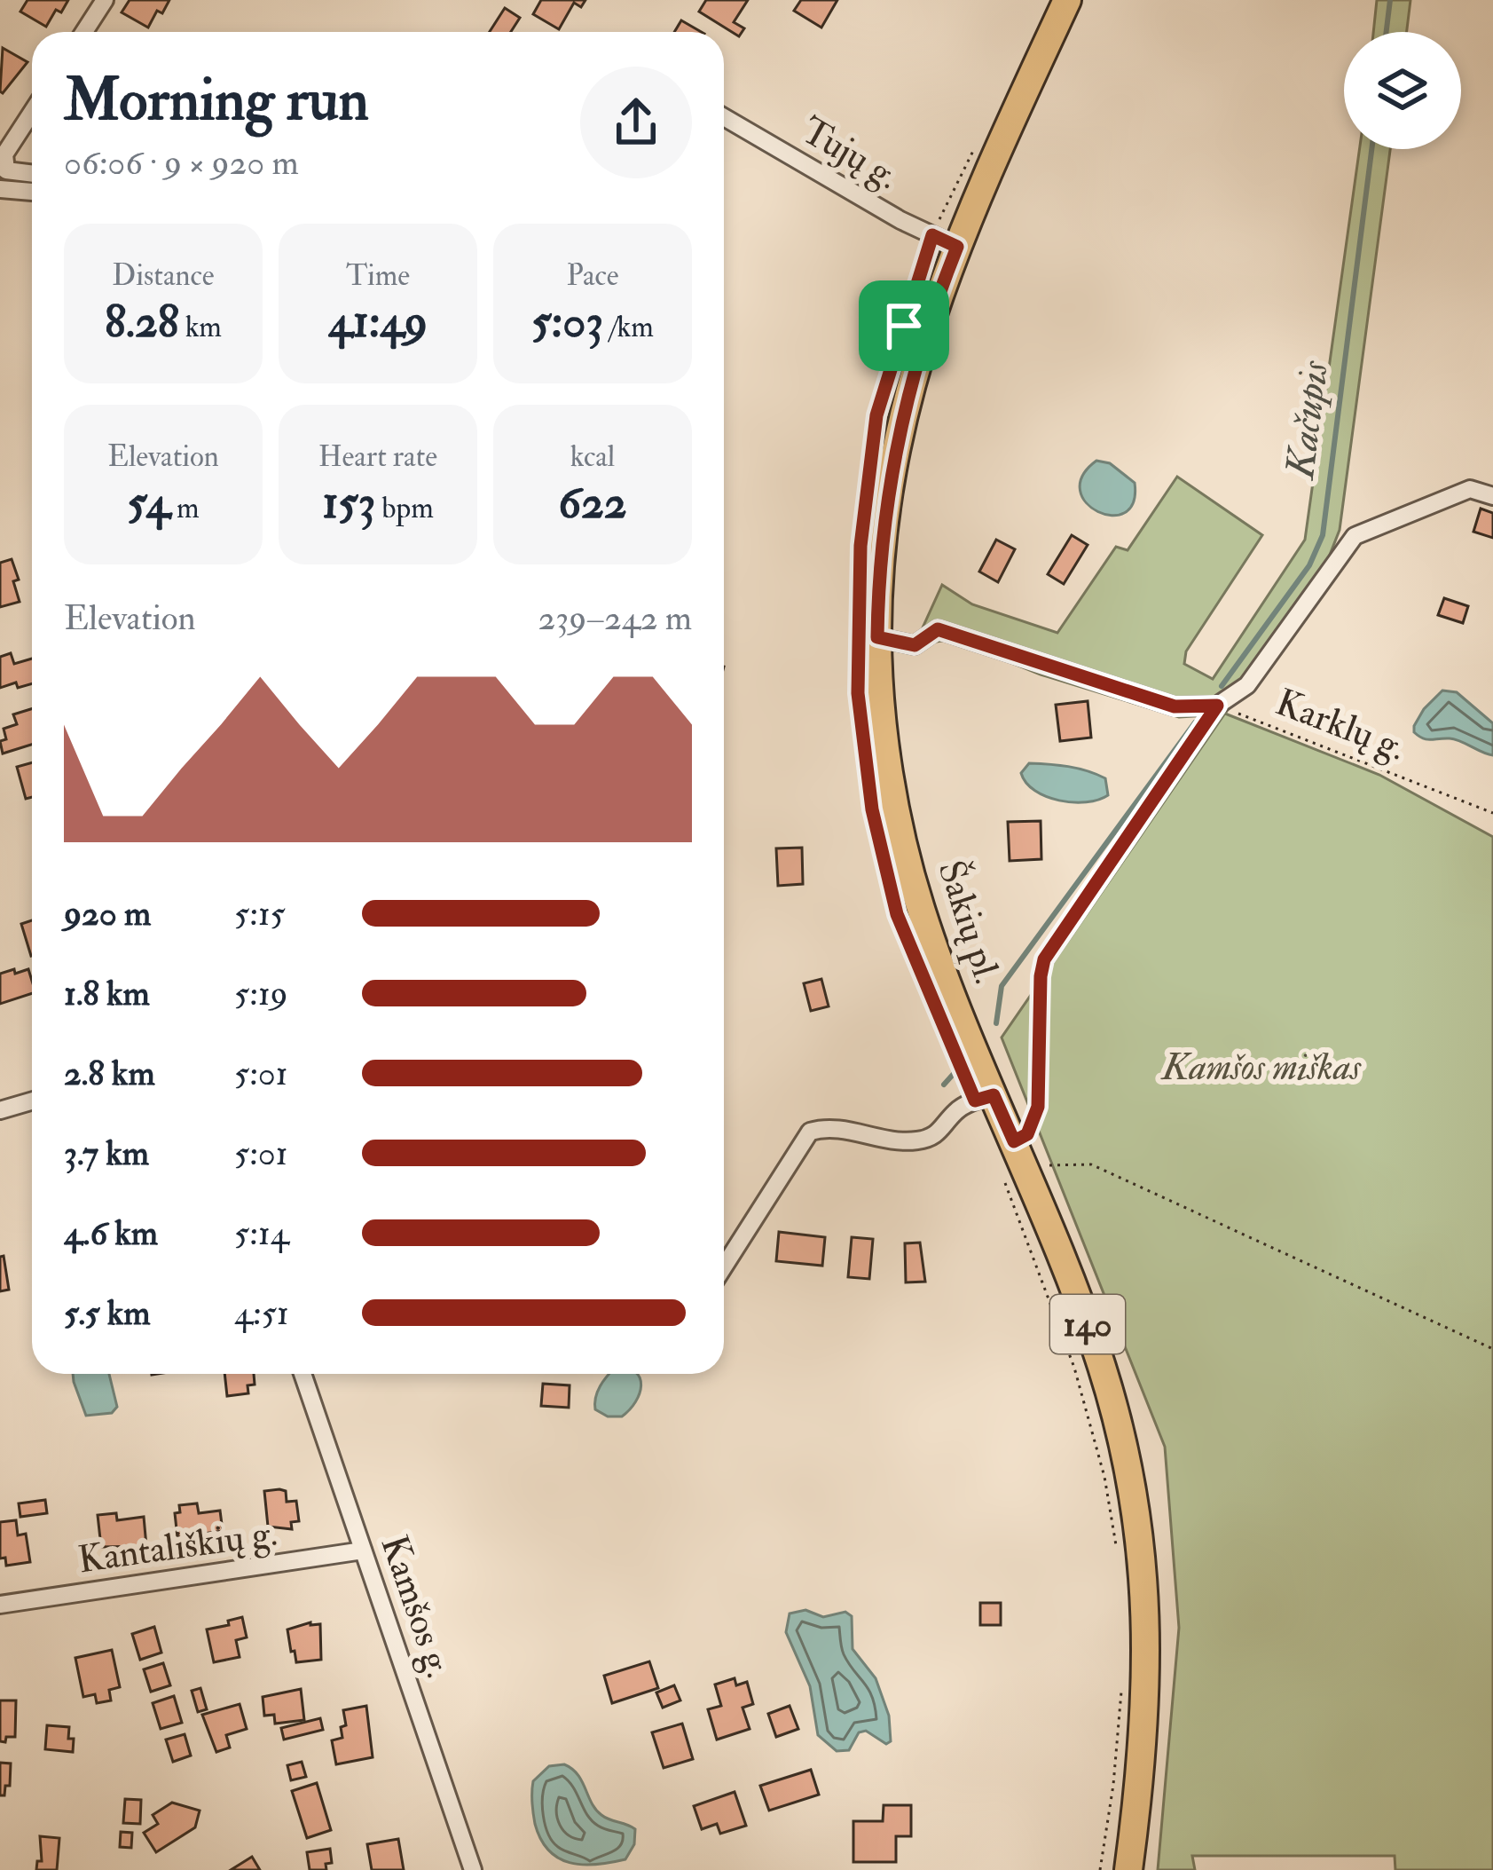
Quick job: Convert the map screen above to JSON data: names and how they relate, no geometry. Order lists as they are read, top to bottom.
{
  "streets": {
    "main road": ["Šakių pl.", "140"],
    "street": ["Tujų g.", "Kantališkių g.", "Kamšos g."],
    "path": ["Karklų g."]
  },
  "crossings": [
    ["Tujų g.", "Šakių pl."],
    ["Karklų g.", "Šakių pl."],
    ["Kantališkių g.", "Kamšos g."]
  ],
  "water": ["Kačupis"],
  "parks": ["Kamšos miškas"],
  "page": {
    "heading": ["Morning run", "06:06 · 9 × 920 m"],
    "stats": [
      ["Distance", "8.28 km"],
      ["Time", "41:49"],
      ["Pace", "5:03 /km"],
      ["Elevation", "54 m"],
      ["Heart rate", "153 bpm"],
      ["kcal", "622"]
    ],
    "chart": ["Elevation", "239–242 m"],
    "list": [
      {
        "name": "920 m",
        "note": "5:15"
      },
      {
        "name": "1.8 km",
        "note": "5:19"
      },
      {
        "name": "2.8 km",
        "note": "5:01"
      },
      {
        "name": "3.7 km",
        "note": "5:01"
      },
      {
        "name": "4.6 km",
        "note": "5:14"
      },
      {
        "name": "5.5 km",
        "note": "4:51"
      }
    ]
  }
}
